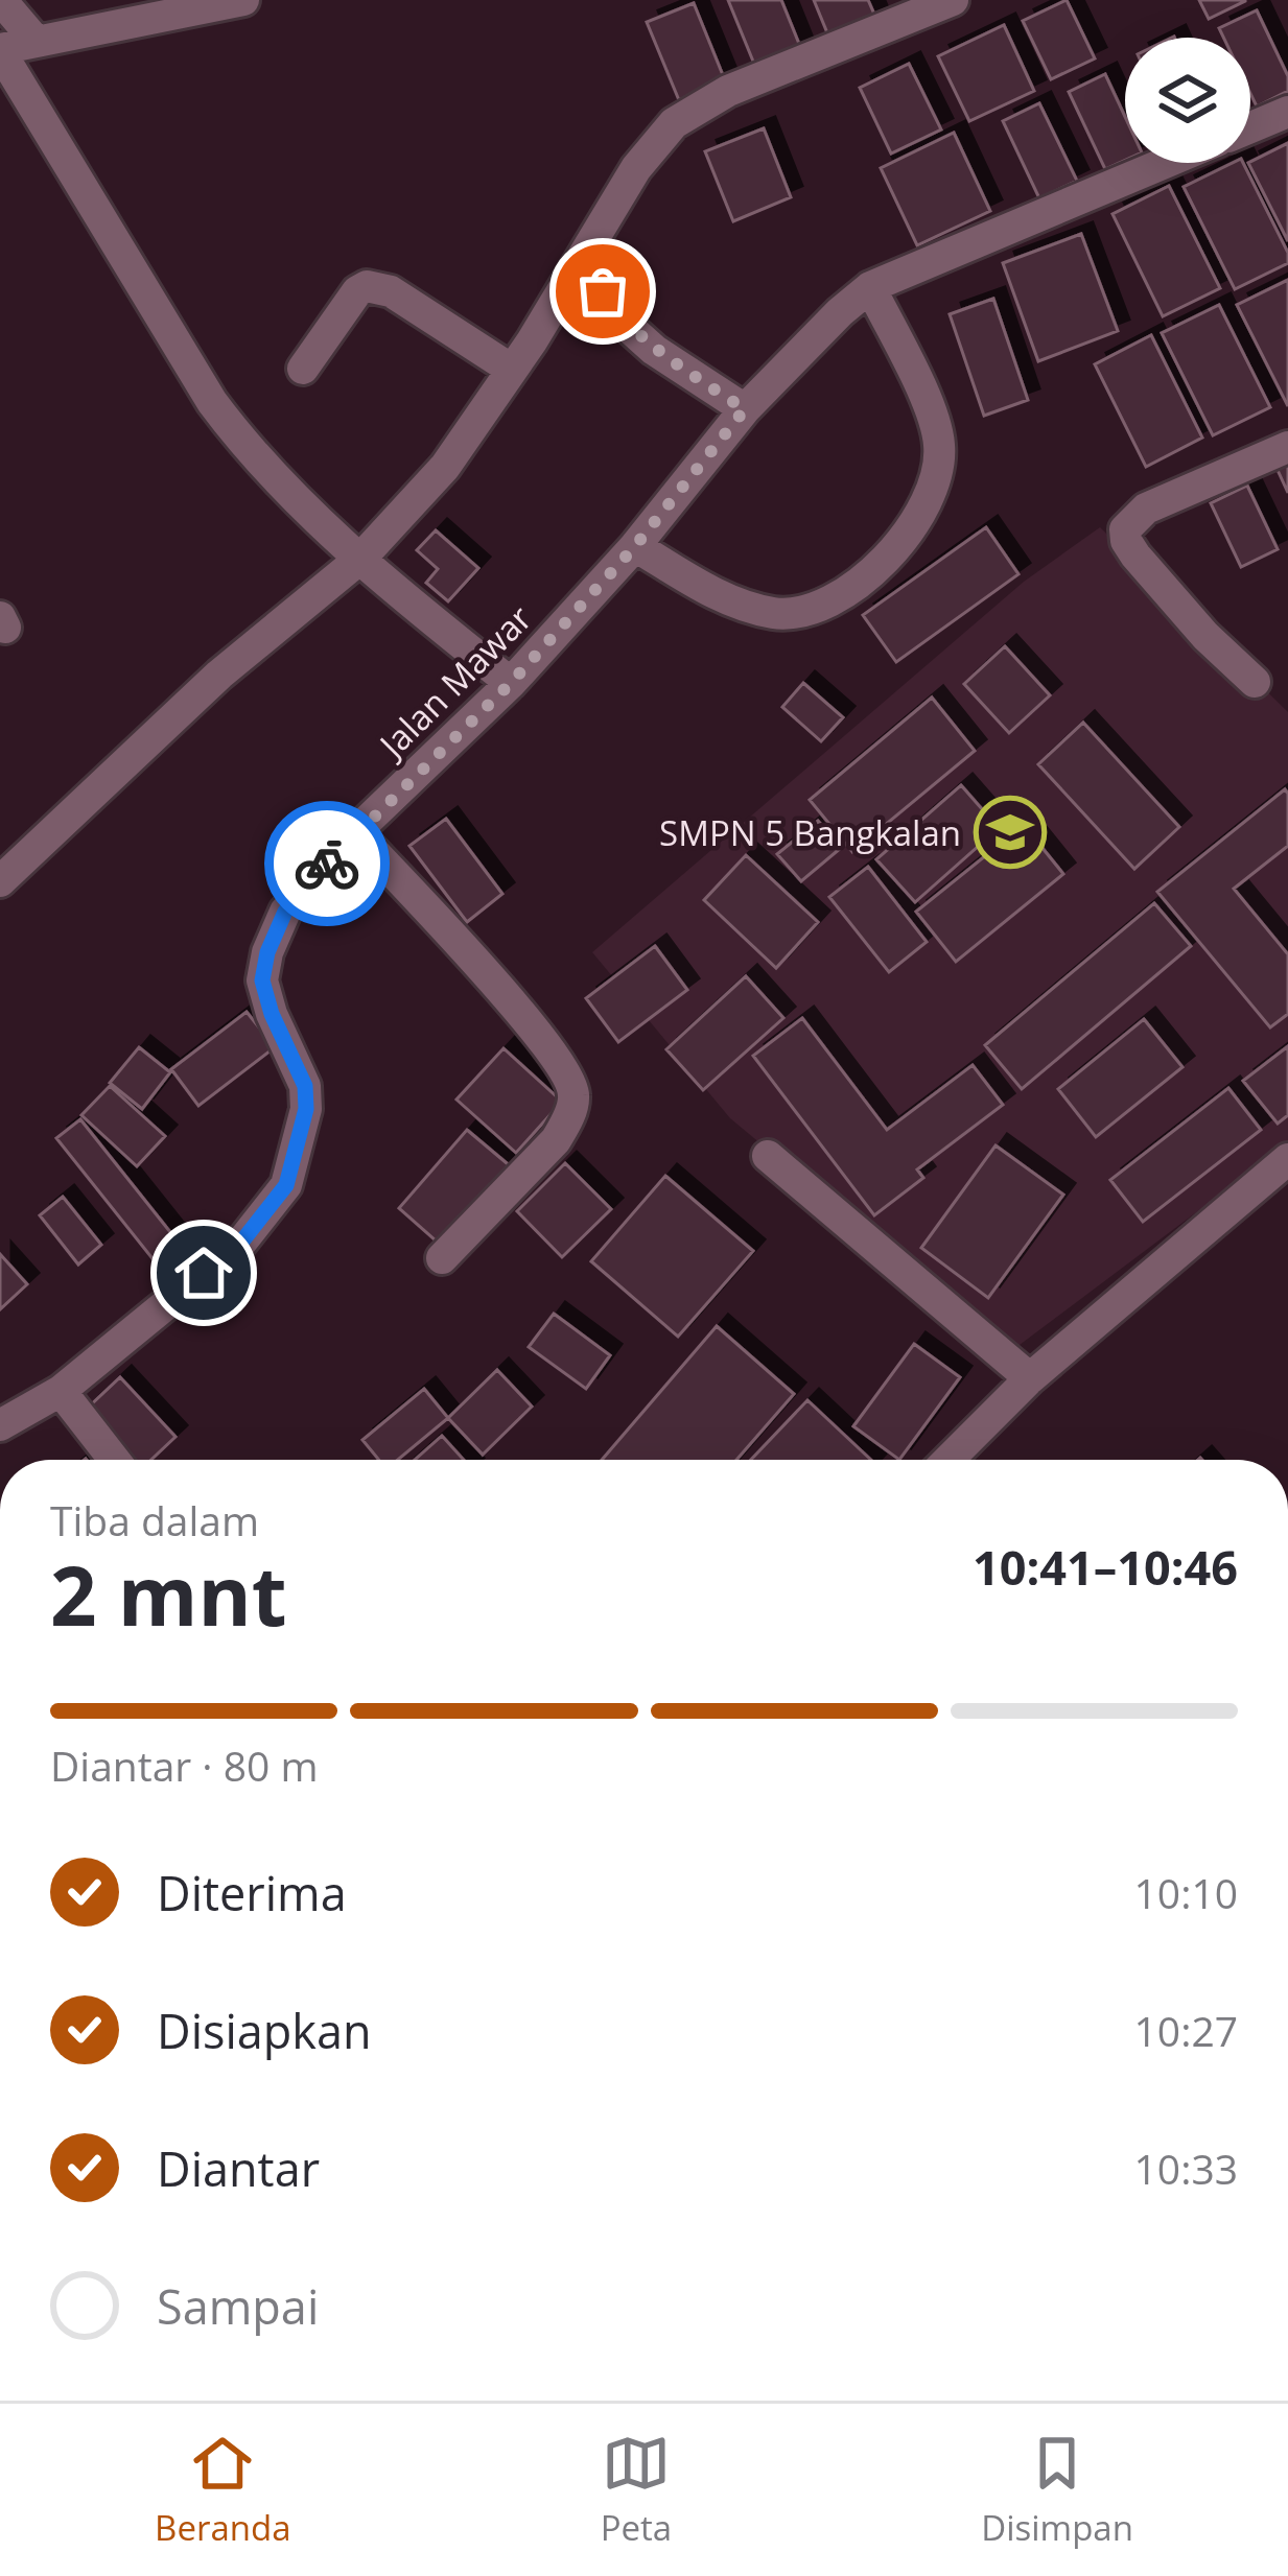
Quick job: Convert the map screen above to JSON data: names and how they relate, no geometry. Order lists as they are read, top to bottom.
{
  "streets": {
    "street": ["Jalan Mawar"]
  },
  "places": {
    "school or university": ["SMPN 5 Bangkalan"]
  },
  "page": {
    "heading": ["2 mnt", "Tiba dalam", "10:41–10:46"],
    "bar": "Diantar · 80 m",
    "list": [
      ["Diterima", "10:10"],
      ["Disiapkan", "10:27"],
      ["Diantar", "10:33"],
      "Sampai"
    ],
    "tabs": ["Beranda", "Peta", "Disimpan"]
  }
}
